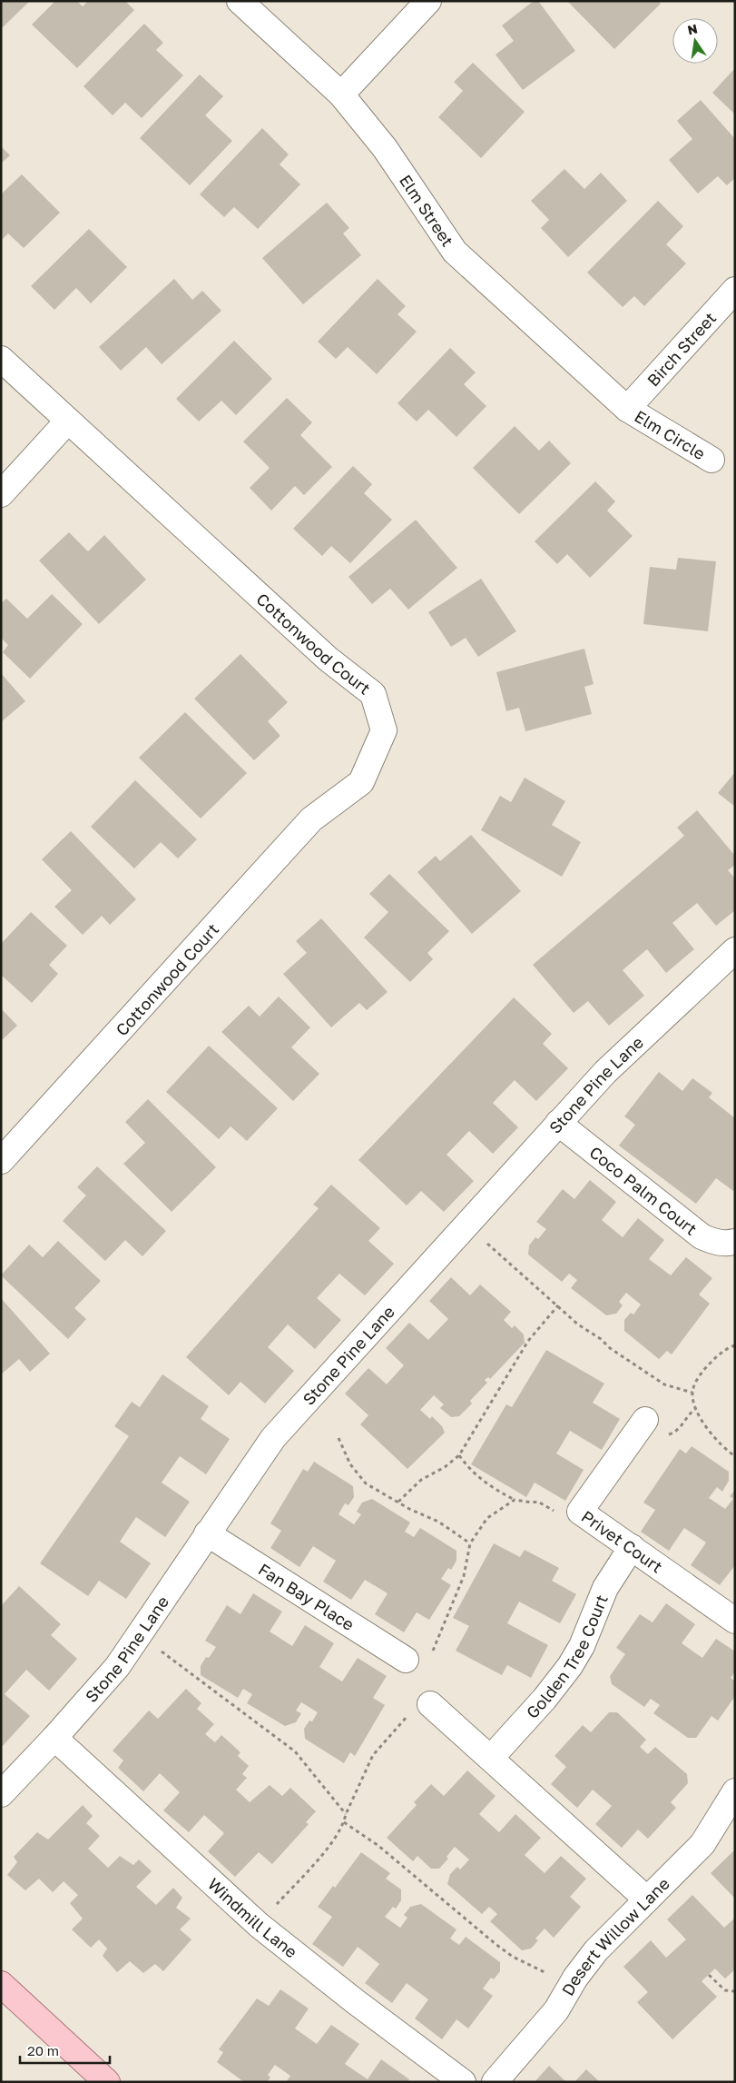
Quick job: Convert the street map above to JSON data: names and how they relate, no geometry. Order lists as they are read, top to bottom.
{
  "streets": {
    "street": [
      "Elm Street",
      "Birch Street",
      "Elm Circle",
      "Cottonwood Court",
      "Stone Pine Lane",
      "Coco Palm Court",
      "Privet Court",
      "Fan Bay Place",
      "Golden Tree Court",
      "Windmill Lane",
      "Desert Willow Lane"
    ]
  },
  "crossings": [
    ["Elm Street", "Birch Street"],
    ["Elm Street", "Elm Circle"],
    ["Birch Street", "Elm Circle"],
    ["Stone Pine Lane", "Coco Palm Court"],
    ["Stone Pine Lane", "Fan Bay Place"],
    ["Stone Pine Lane", "Windmill Lane"],
    ["Privet Court", "Golden Tree Court"]
  ],
  "scale_bar": "20 m",
  "north": "top"
}
